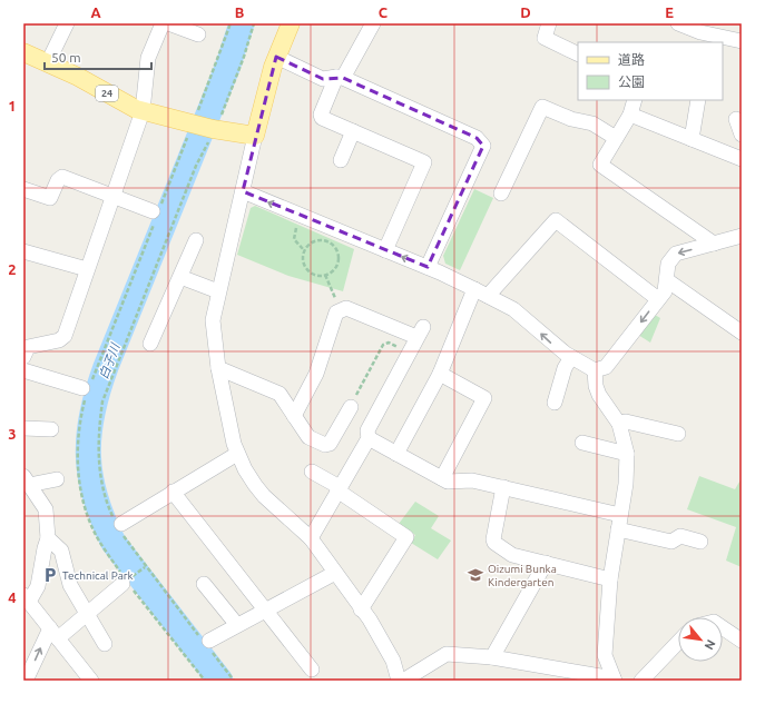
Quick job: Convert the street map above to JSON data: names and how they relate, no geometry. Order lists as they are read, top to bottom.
{
  "streets": {
    "main road": ["24"]
  },
  "water": ["白子川"],
  "places": {
    "parking": ["Technical Park"],
    "school or university": ["Oizumi Bunka Kindergarten"]
  },
  "legend": ["道路", "公園"],
  "scale_bar": "50 m",
  "north": "bottom right",
  "grid": {
    "columns": [
      "A",
      "B",
      "C",
      "D",
      "E"
    ],
    "rows": [
      "1",
      "2",
      "3",
      "4"
    ]
  }
}
